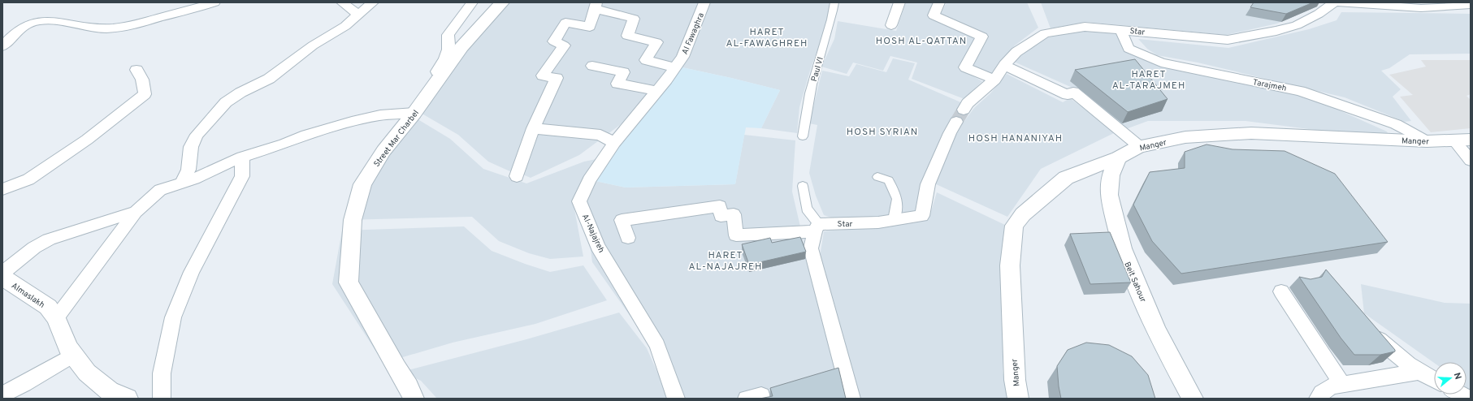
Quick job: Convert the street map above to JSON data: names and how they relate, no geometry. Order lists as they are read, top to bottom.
{
  "streets": {
    "street": [
      "Star",
      "Al Fawaghra",
      "Paul VI",
      "Tarajmeh",
      "Street Mar Charbel",
      "Manger",
      "Al-Najajreh",
      "Beit Sahour",
      "Almaslakh"
    ]
  },
  "crossings": [
    ["Star", "Tarajmeh"],
    ["Al Fawaghra", "Al-Najajreh"],
    ["Tarajmeh", "Manger"],
    ["Manger", "Beit Sahour"]
  ],
  "districts": [
    "HARET AL-FAWAGHREH",
    "HOSH AL-QATTAN",
    "HARET AL-TARAJMEH",
    "HOSH SYRIAN",
    "HOSH HANANIYAH",
    "HARET AL-NAJAJREH"
  ],
  "north": "right"
}
